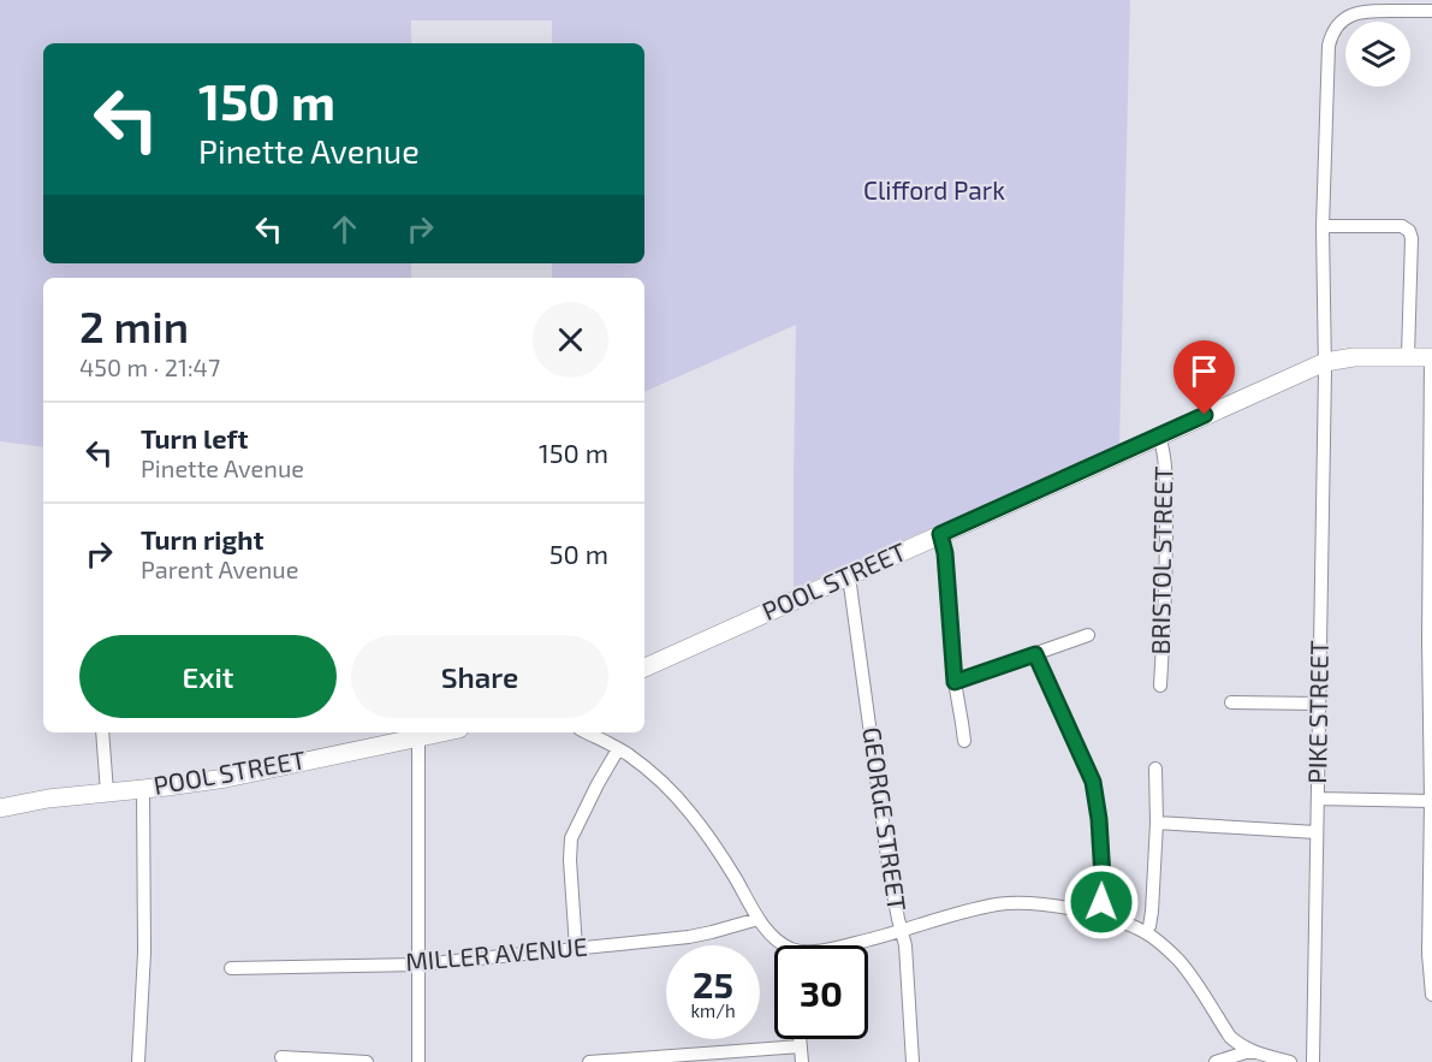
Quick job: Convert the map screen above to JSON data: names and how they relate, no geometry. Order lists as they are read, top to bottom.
{
  "streets": {
    "main road": ["POOL STREET"],
    "street": [
      "BRISTOL STREET",
      "PIKE STREET",
      "GEORGE STREET",
      "MILLER AVENUE"
    ]
  },
  "crossings": [
    ["BRISTOL STREET", "POOL STREET"],
    ["POOL STREET", "PIKE STREET"],
    ["POOL STREET", "GEORGE STREET"]
  ],
  "parks": ["Clifford Park"],
  "page": {
    "turn": ["150 m", "Pinette Avenue"],
    "heading": ["2 min", "450 m · 21:47"],
    "list": [
      {
        "name": "Turn left",
        "note": "Pinette Avenue",
        "value": "150 m"
      },
      {
        "name": "Turn right",
        "note": "Parent Avenue",
        "value": "50 m"
      }
    ],
    "buttons": ["Exit", "Share"],
    "speed": "25 km/h",
    "limit": "30"
  }
}
